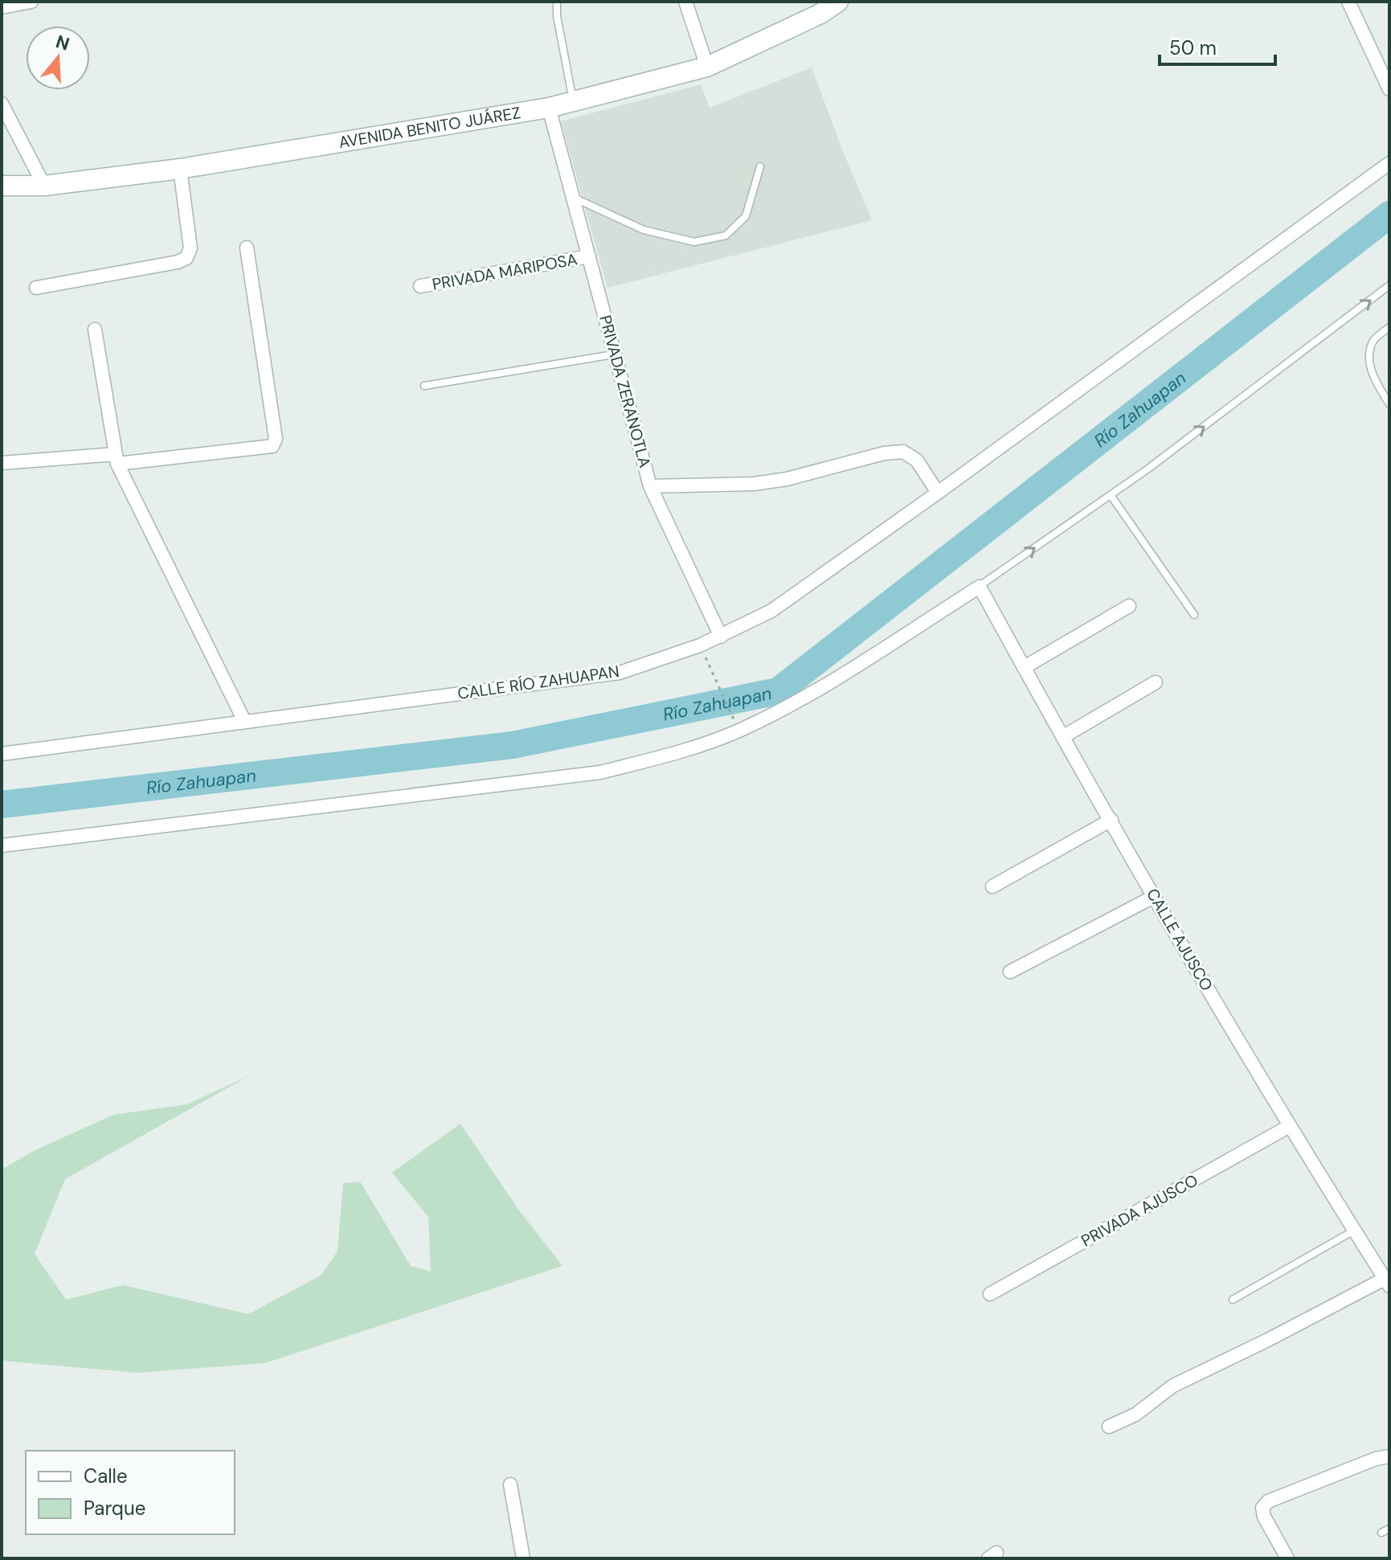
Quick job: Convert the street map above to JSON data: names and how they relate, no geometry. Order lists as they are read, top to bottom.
{
  "streets": {
    "main road": ["AVENIDA BENITO JUÁREZ"],
    "street": [
      "PRIVADA MARIPOSA",
      "PRIVADA ZERANOTLA",
      "CALLE RÍO ZAHUAPAN",
      "CALLE AJUSCO",
      "PRIVADA AJUSCO"
    ]
  },
  "crossings": [
    ["AVENIDA BENITO JUÁREZ", "PRIVADA ZERANOTLA"],
    ["PRIVADA MARIPOSA", "PRIVADA ZERANOTLA"],
    ["PRIVADA ZERANOTLA", "CALLE RÍO ZAHUAPAN"],
    ["CALLE AJUSCO", "PRIVADA AJUSCO"]
  ],
  "water": ["Río Zahuapan"],
  "legend": ["Calle", "Parque"],
  "scale_bar": "50 m",
  "north": "top"
}
